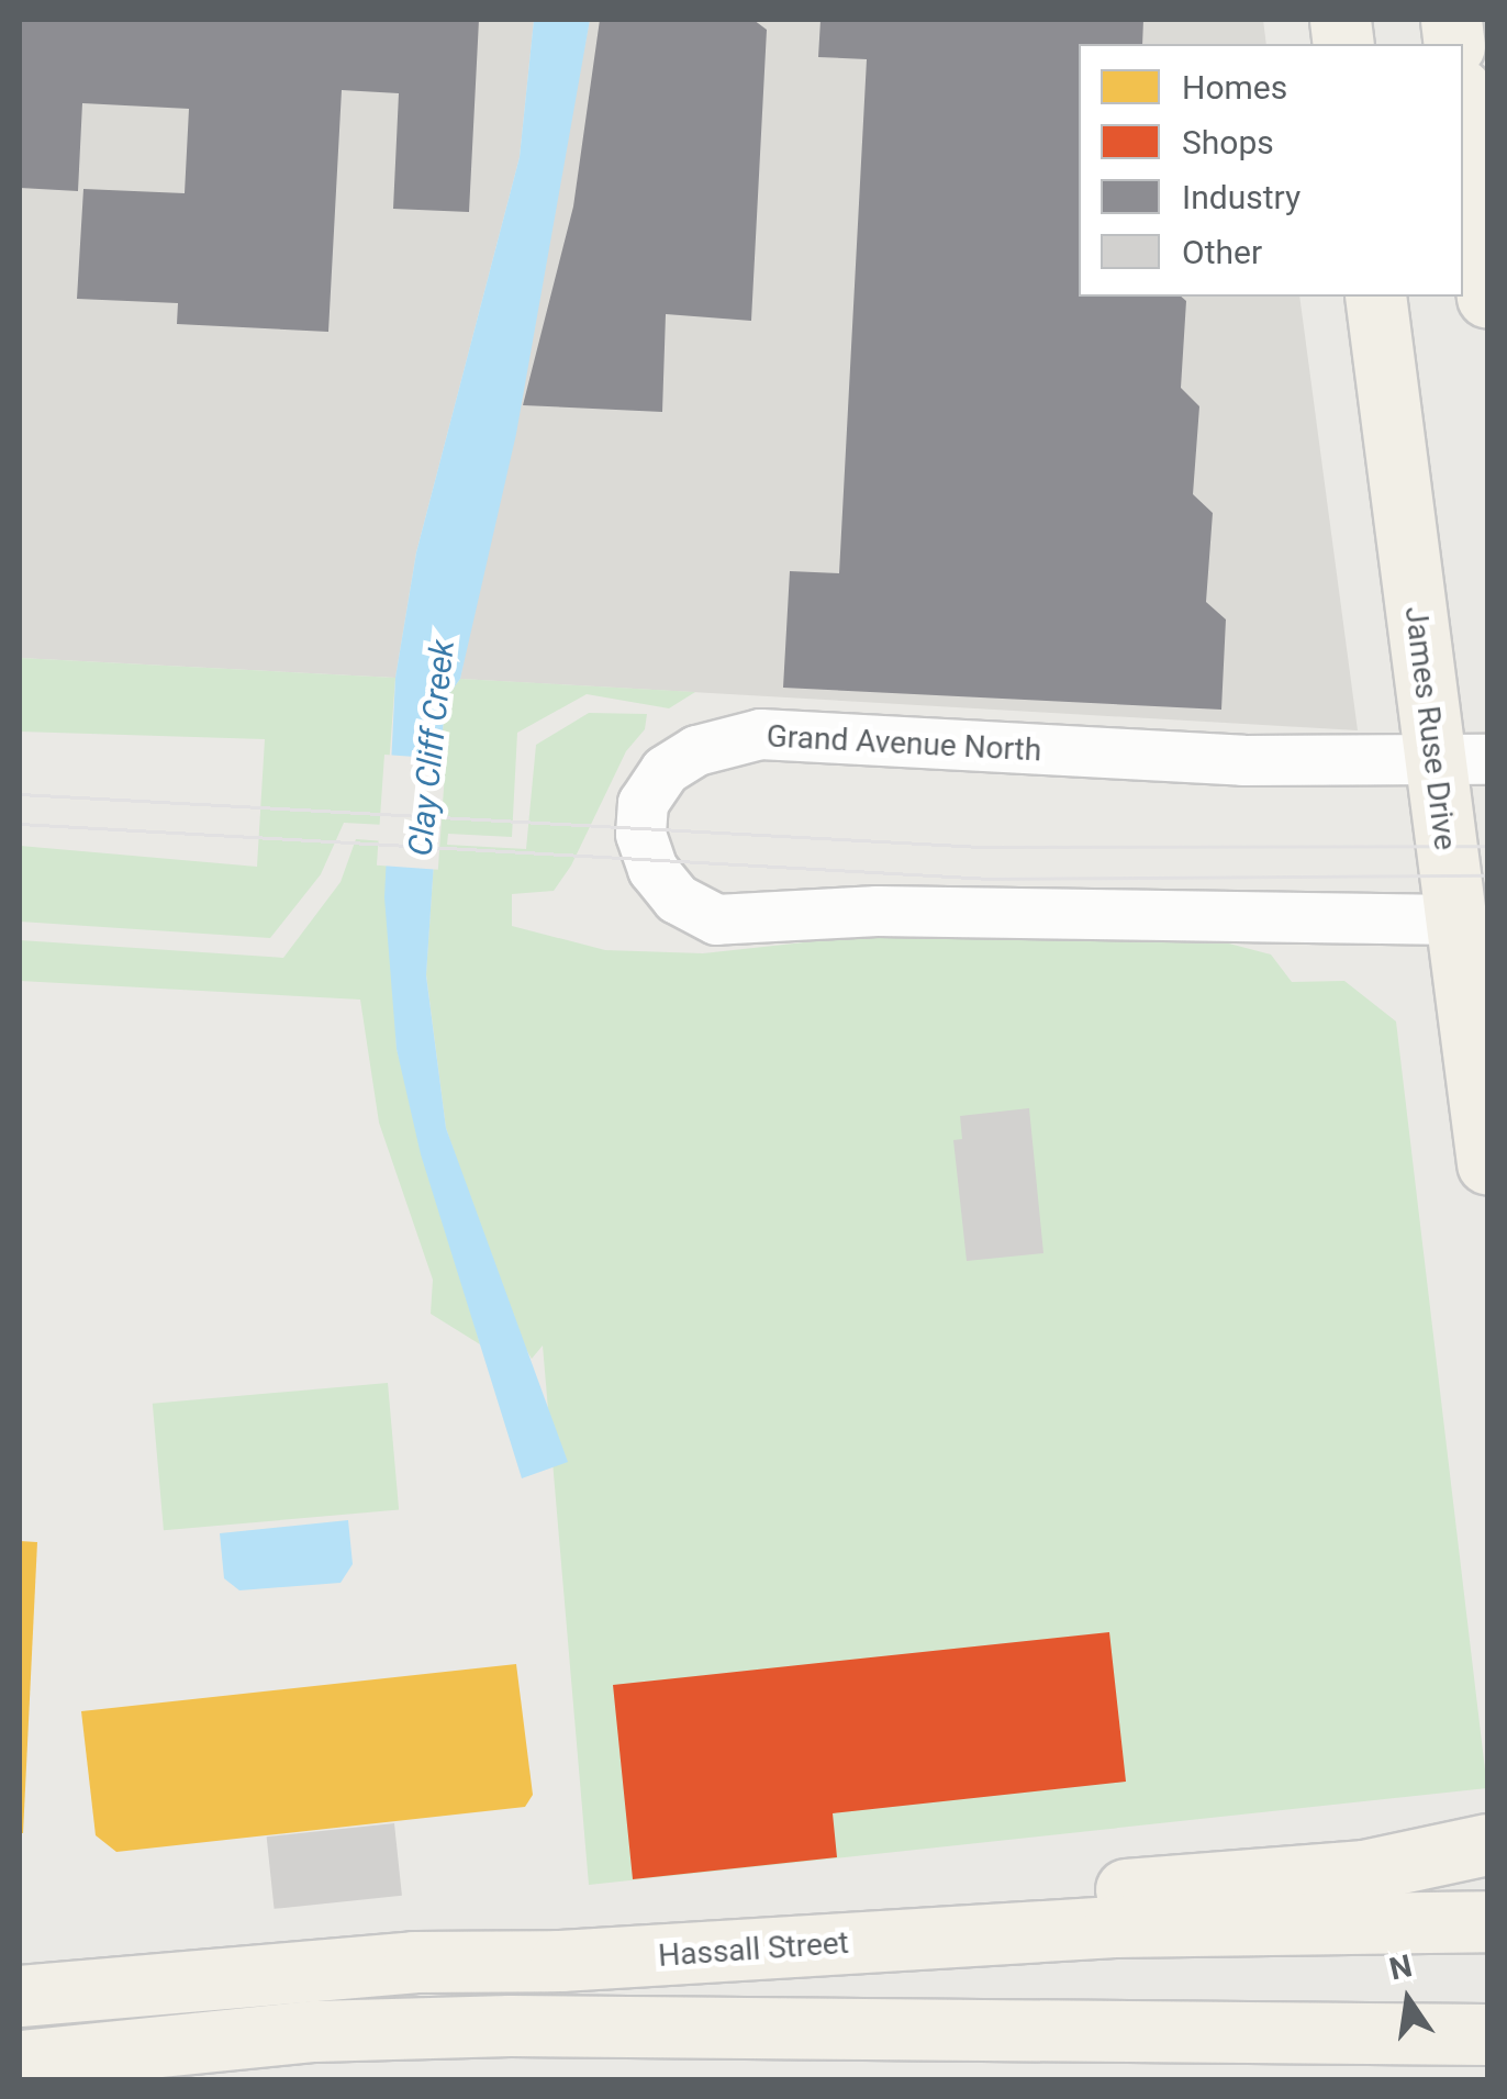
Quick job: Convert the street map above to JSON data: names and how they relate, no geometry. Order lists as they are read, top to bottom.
{
  "streets": {
    "main road": ["James Ruse Drive", "Hassall Street"],
    "street": ["Grand Avenue North"]
  },
  "crossings": [
    ["James Ruse Drive", "Grand Avenue North"]
  ],
  "water": ["Clay Cliff Creek"],
  "legend": [
    "Homes",
    "Shops",
    "Industry",
    "Other"
  ],
  "north": "top"
}
